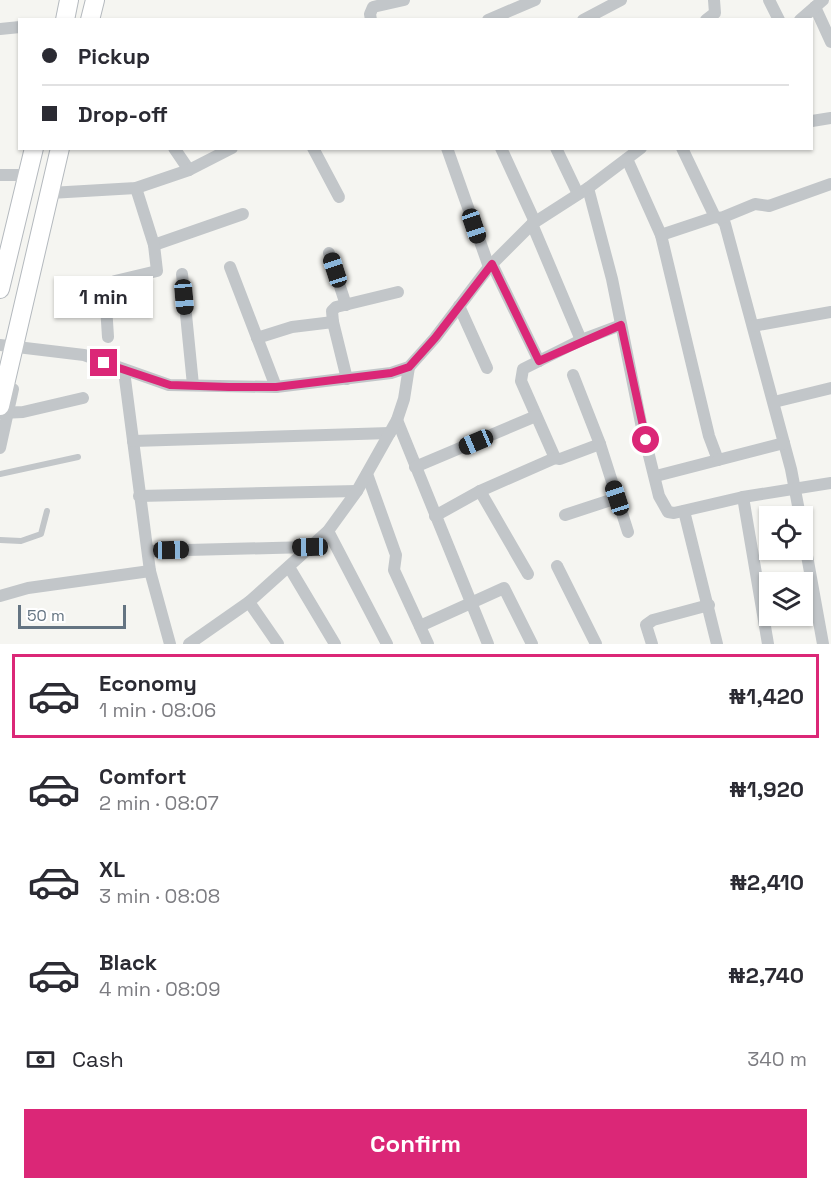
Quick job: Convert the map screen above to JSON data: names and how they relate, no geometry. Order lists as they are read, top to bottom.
{
  "scale_bar": "50 m",
  "page": {
    "banner": ["Pickup", "Drop-off"],
    "bubble": "1 min",
    "scale": "50 m",
    "list": [
      {
        "name": "Economy",
        "note": "1 min · 08:06",
        "value": "₦1,420"
      },
      {
        "name": "Comfort",
        "note": "2 min · 08:07",
        "value": "₦1,920"
      },
      {
        "name": "XL",
        "note": "3 min · 08:08",
        "value": "₦2,410"
      },
      {
        "name": "Black",
        "note": "4 min · 08:09",
        "value": "₦2,740"
      }
    ],
    "pay": ["Cash", "340 m"],
    "buttons": "Confirm"
  }
}
